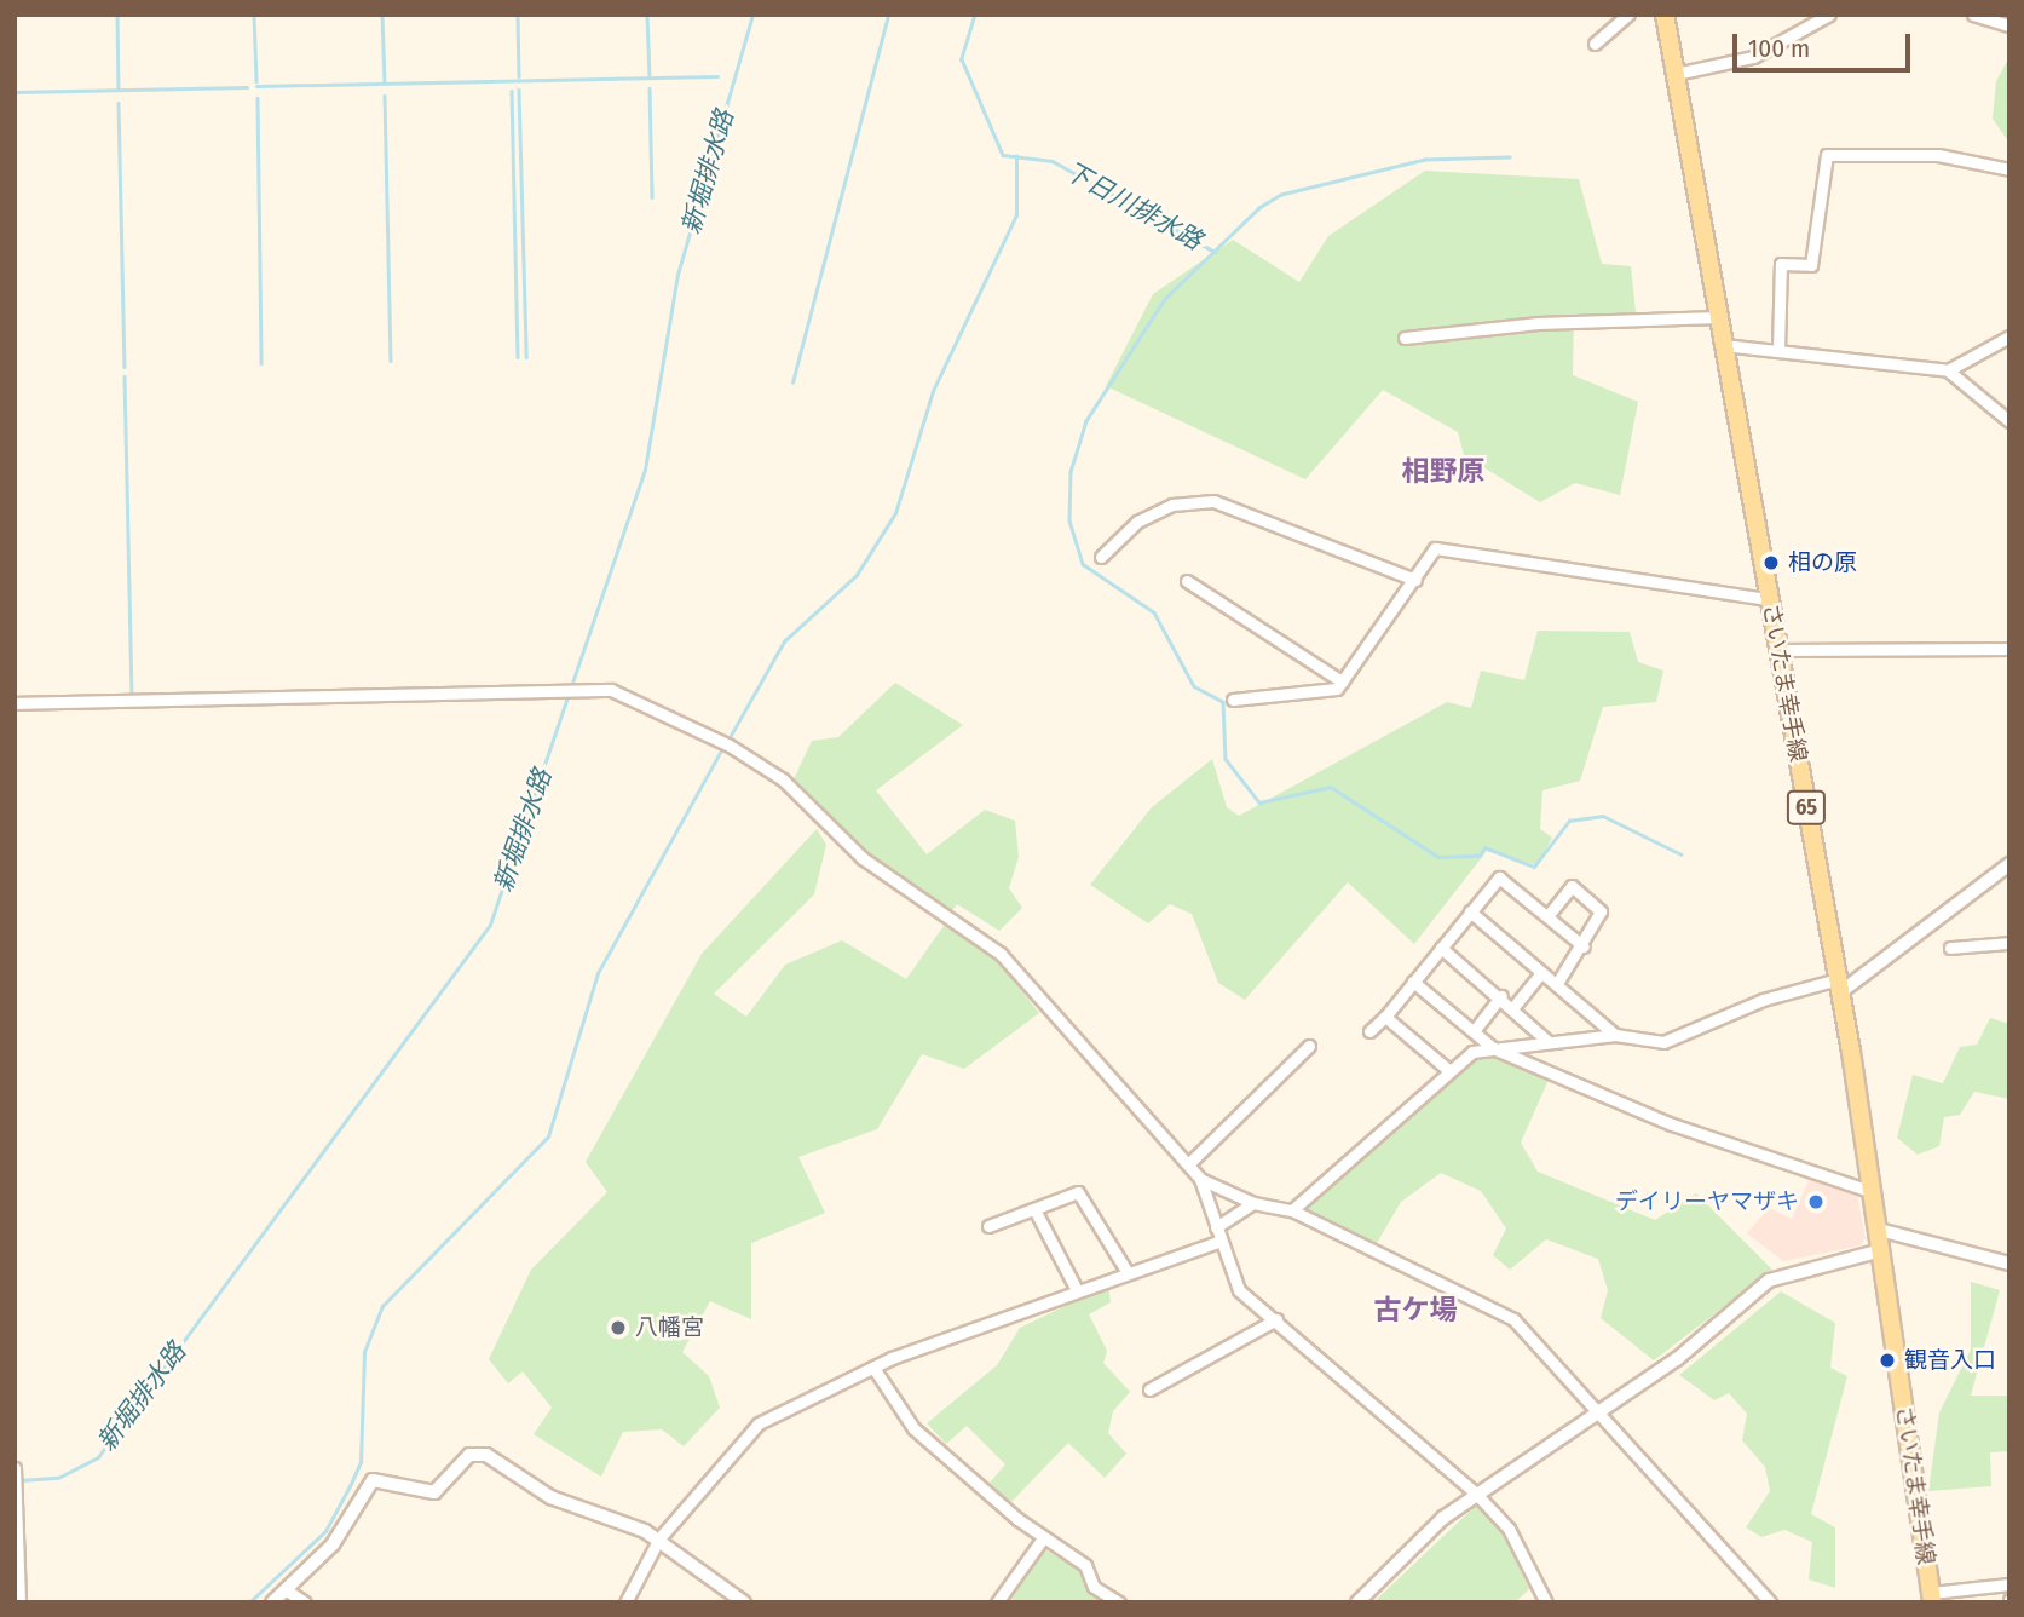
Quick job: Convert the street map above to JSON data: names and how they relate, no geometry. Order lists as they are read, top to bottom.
{
  "streets": {
    "main road": ["さいたま幸手線", "65"]
  },
  "districts": ["相野原", "古ケ場"],
  "water": ["新堀排水路", "下日川排水路"],
  "places": [
    "相の原",
    "デイリーヤマザキ",
    "八幡宮",
    "観音入口"
  ],
  "scale_bar": "100 m"
}
